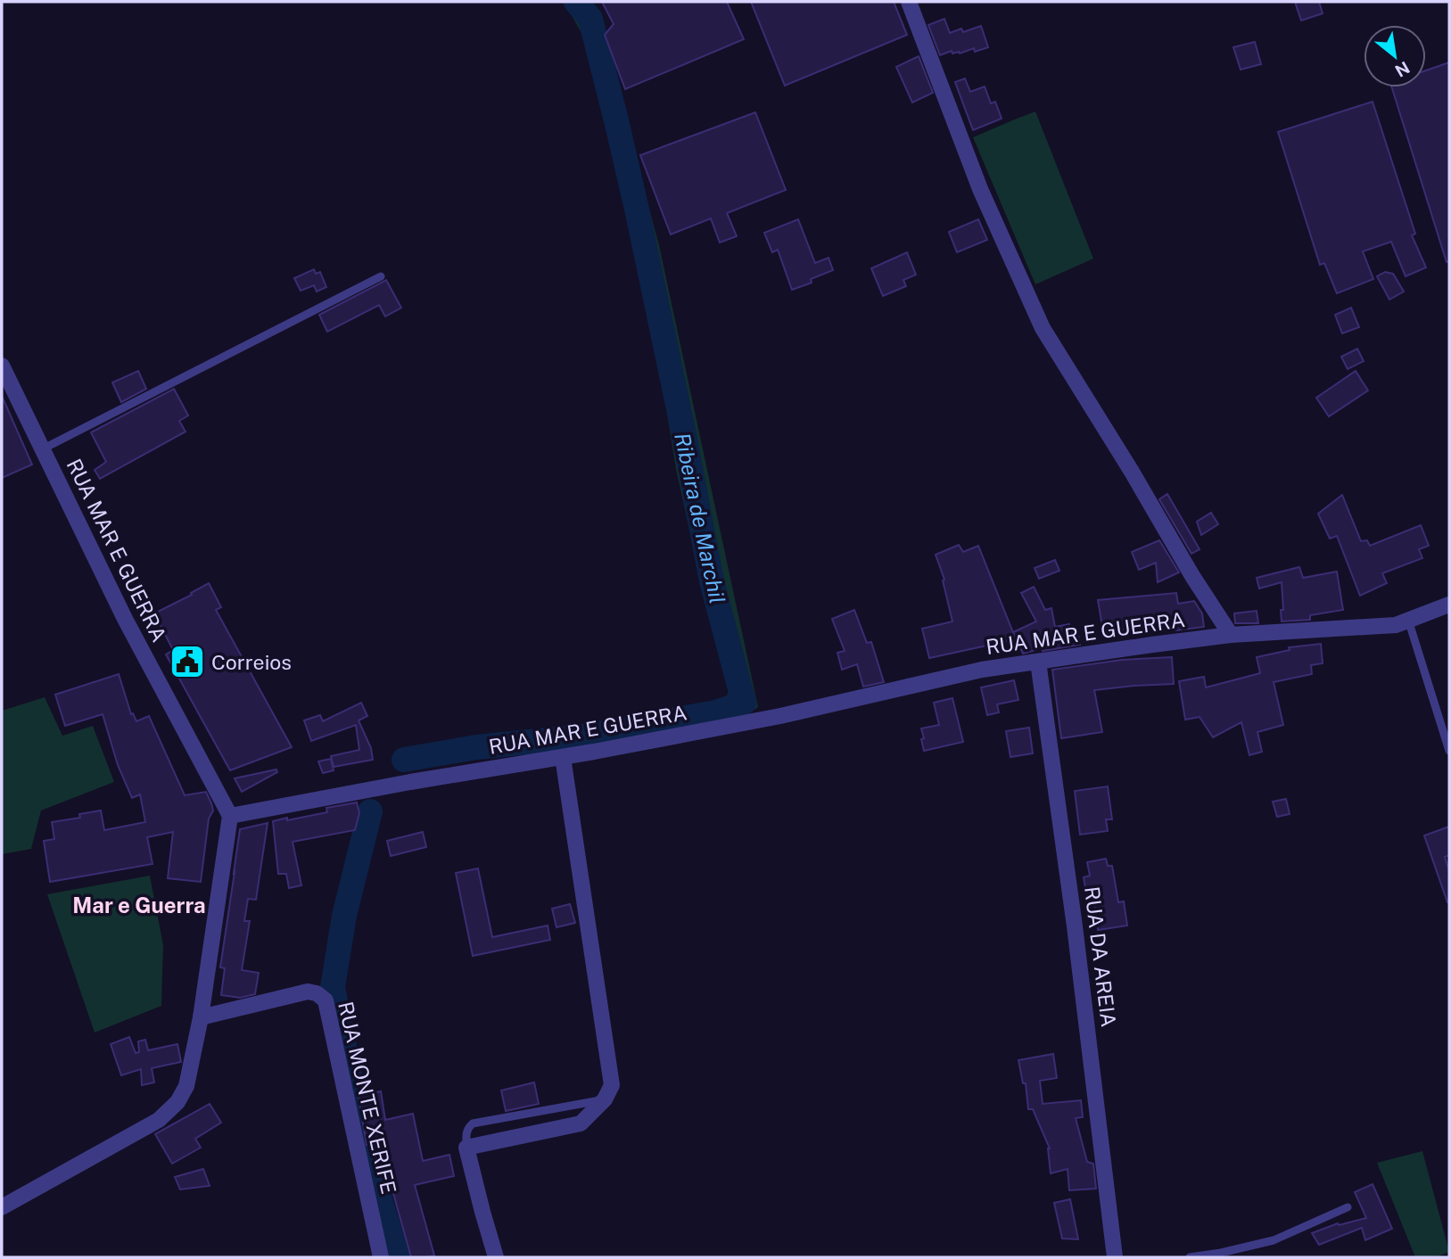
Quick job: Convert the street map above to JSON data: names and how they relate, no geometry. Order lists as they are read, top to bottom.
{
  "streets": {
    "street": ["RUA MAR E GUERRA", "RUA DA AREIA", "RUA MONTE XERIFE"]
  },
  "crossings": [
    ["RUA MAR E GUERRA", "RUA DA AREIA"]
  ],
  "districts": ["Mar e Guerra"],
  "water": ["Ribeira de Marchil"],
  "places": {
    "public building": ["Correios"]
  },
  "north": "bottom right"
}
